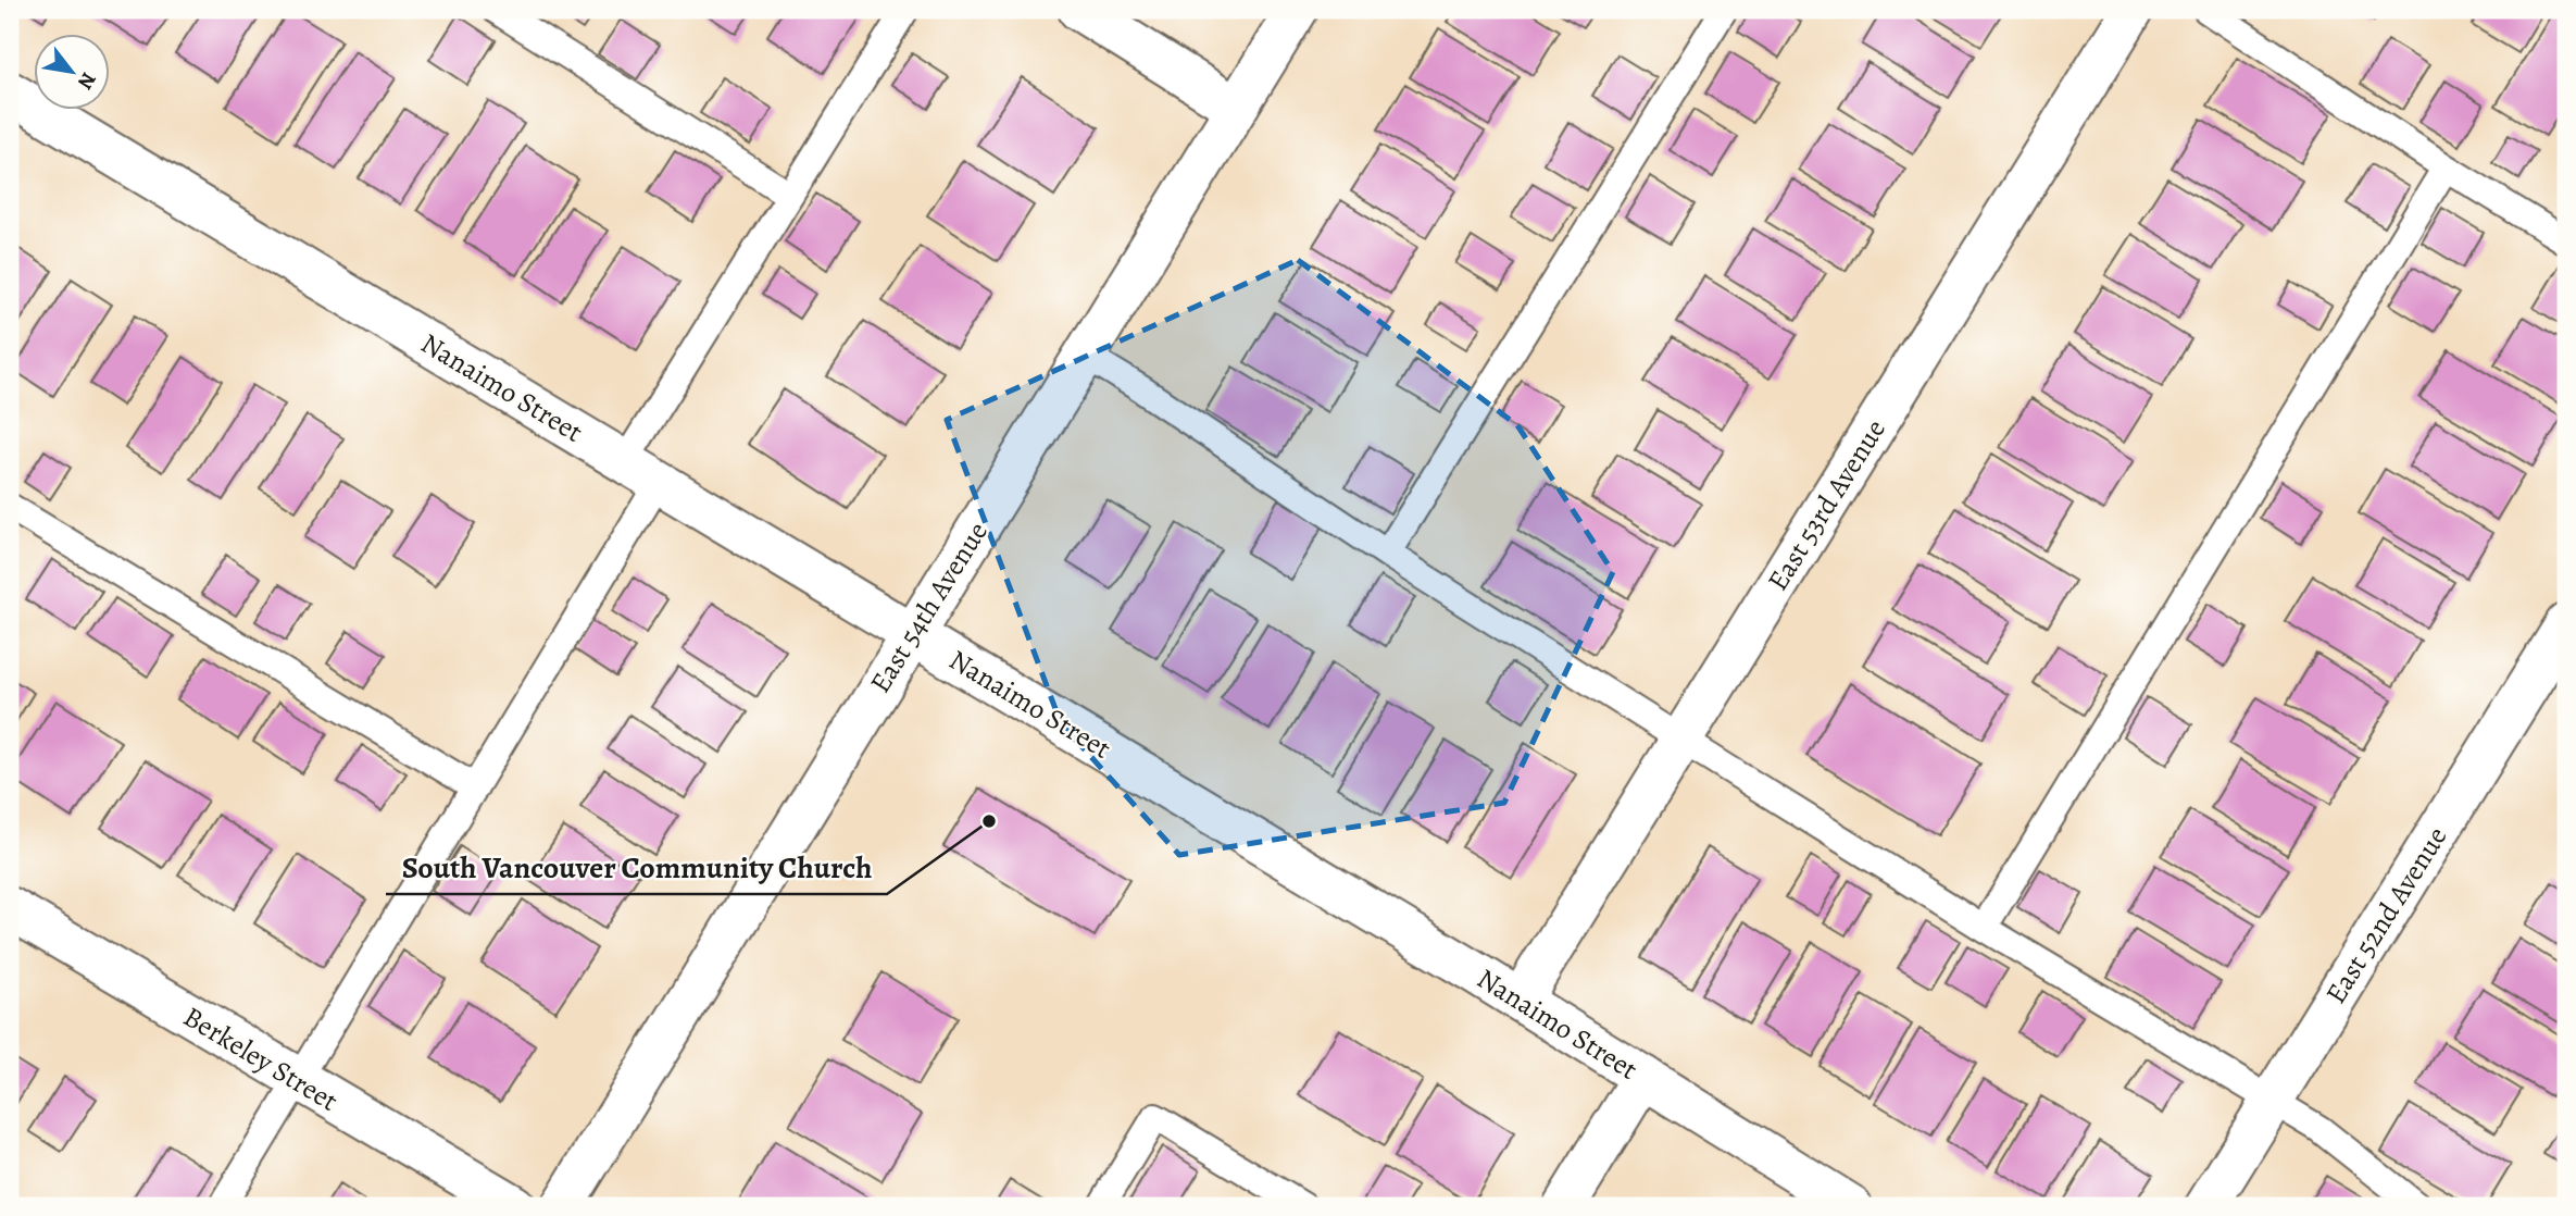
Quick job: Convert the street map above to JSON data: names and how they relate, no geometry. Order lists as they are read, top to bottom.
{
  "streets": {
    "street": [
      "Nanaimo Street",
      "East 53rd Avenue",
      "East 54th Avenue",
      "East 52nd Avenue",
      "Berkeley Street"
    ]
  },
  "crossings": [
    ["Nanaimo Street", "East 53rd Avenue"],
    ["Nanaimo Street", "East 54th Avenue"]
  ],
  "places": ["South Vancouver Community Church"],
  "north": "bottom right"
}
